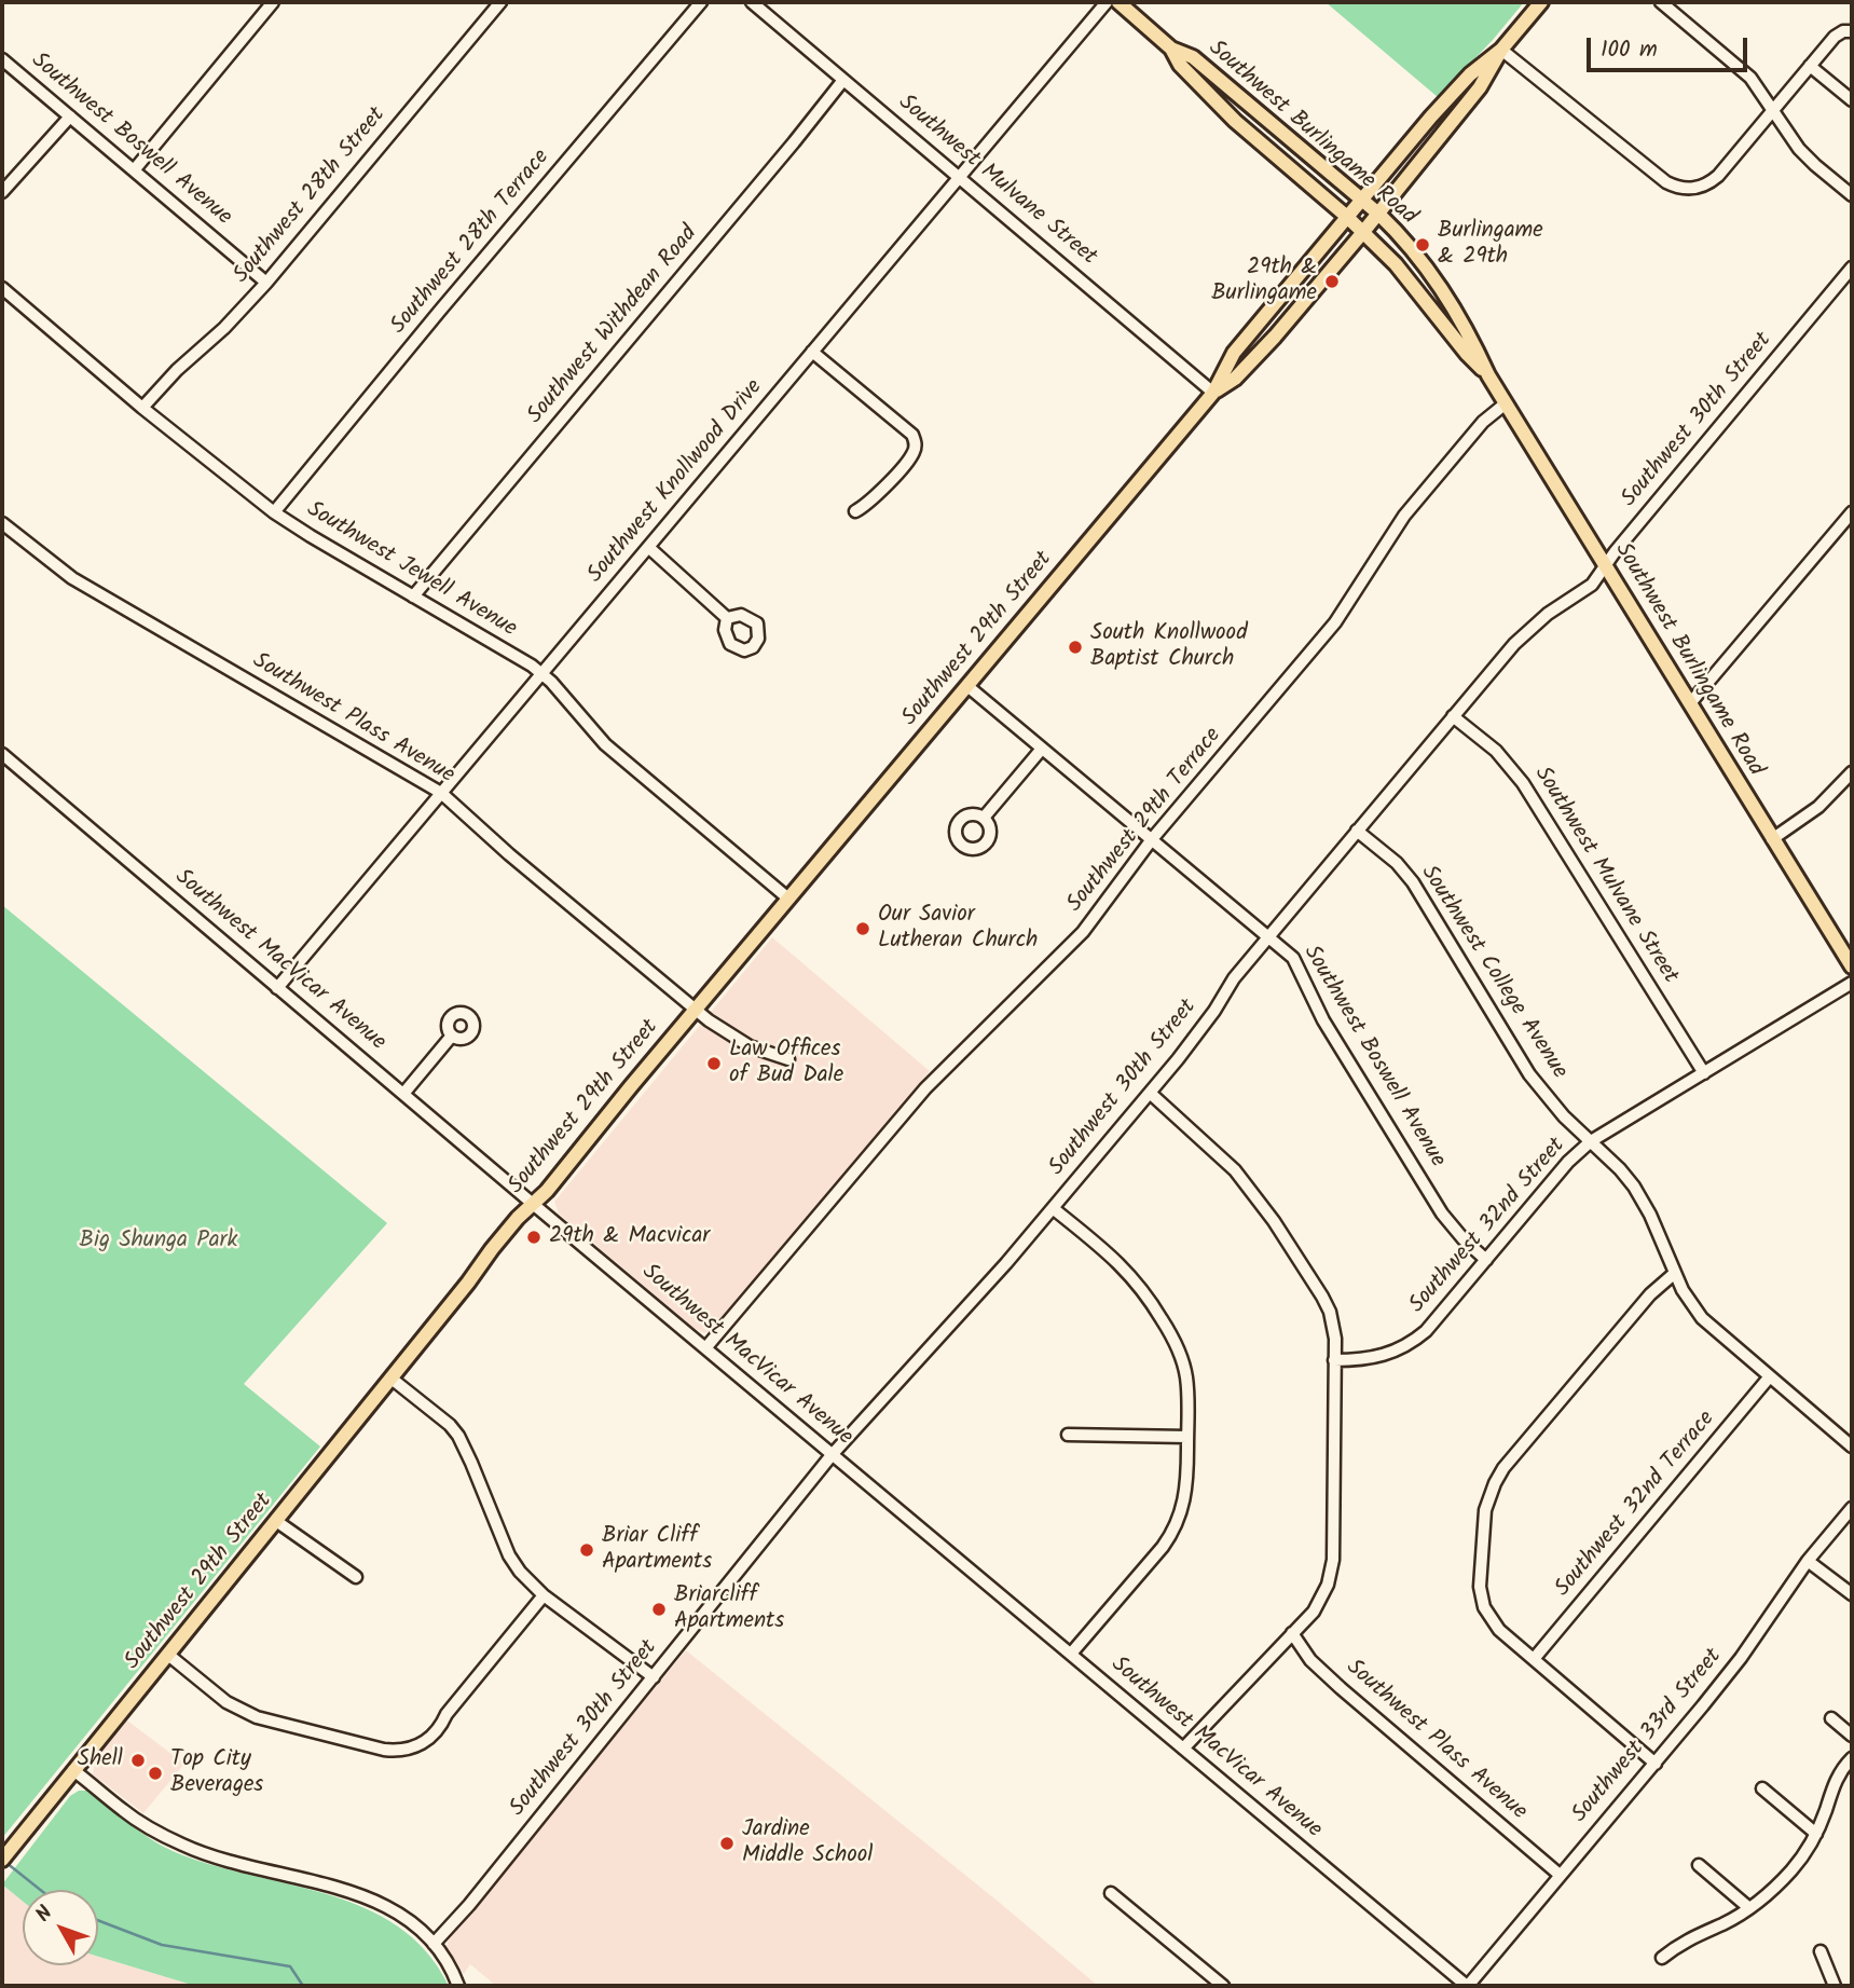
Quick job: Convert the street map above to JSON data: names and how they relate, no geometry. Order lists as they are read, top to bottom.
{
  "streets": {
    "main road": ["Southwest Burlingame Road", "Southwest 29th Street"],
    "street": [
      "Southwest Boswell Avenue",
      "Southwest Mulvane Street",
      "Southwest 28th Street",
      "Southwest 28th Terrace",
      "Southwest Withdean Road",
      "Southwest 30th Street",
      "Southwest Knollwood Drive",
      "Southwest Jewell Avenue",
      "Southwest Plass Avenue",
      "Southwest 29th Terrace",
      "Southwest MacVicar Avenue",
      "Southwest College Avenue",
      "Southwest 32nd Street",
      "Southwest 32nd Terrace",
      "Southwest 33rd Street"
    ]
  },
  "crossings": [
    ["Southwest Burlingame Road", "Southwest 30th Street"],
    ["Southwest Burlingame Road", "Southwest 29th Street"],
    ["Southwest Burlingame Road", "Southwest 29th Terrace"],
    ["Southwest Boswell Avenue", "Southwest 28th Street"],
    ["Southwest Boswell Avenue", "Southwest 30th Street"],
    ["Southwest Boswell Avenue", "Southwest 29th Street"],
    ["Southwest Boswell Avenue", "Southwest 29th Terrace"],
    ["Southwest Boswell Avenue", "Southwest 32nd Street"],
    ["Southwest Mulvane Street", "Southwest Withdean Road"],
    ["Southwest Mulvane Street", "Southwest 30th Street"],
    ["Southwest Mulvane Street", "Southwest Knollwood Drive"],
    ["Southwest Mulvane Street", "Southwest 29th Street"],
    ["Southwest Mulvane Street", "Southwest 32nd Street"],
    ["Southwest 28th Street", "Southwest Jewell Avenue"],
    ["Southwest 28th Terrace", "Southwest Jewell Avenue"],
    ["Southwest Withdean Road", "Southwest Jewell Avenue"],
    ["Southwest 30th Street", "Southwest MacVicar Avenue"],
    ["Southwest 30th Street", "Southwest College Avenue"],
    ["Southwest Knollwood Drive", "Southwest Jewell Avenue"],
    ["Southwest Knollwood Drive", "Southwest Plass Avenue"],
    ["Southwest Knollwood Drive", "Southwest MacVicar Avenue"],
    ["Southwest Jewell Avenue", "Southwest 29th Street"],
    ["Southwest 29th Street", "Southwest Plass Avenue"],
    ["Southwest 29th Street", "Southwest MacVicar Avenue"],
    ["Southwest Plass Avenue", "Southwest 33rd Street"],
    ["Southwest 29th Terrace", "Southwest MacVicar Avenue"],
    ["Southwest MacVicar Avenue", "Southwest 33rd Street"],
    ["Southwest College Avenue", "Southwest 32nd Street"],
    ["Southwest College Avenue", "Southwest 32nd Terrace"]
  ],
  "parks": ["Big Shunga Park"],
  "places": [
    "Burlingame & 29th",
    "29th & Burlingame",
    "South Knollwood Baptist Church",
    "Our Savior Lutheran Church",
    "Law Offices of Bud Dale",
    "29th & Macvicar",
    "Briar Cliff Apartments",
    "Briarcliff Apartments",
    "Shell",
    "Top City Beverages",
    "Jardine Middle School"
  ],
  "scale_bar": "100 m",
  "north": "top left"
}
